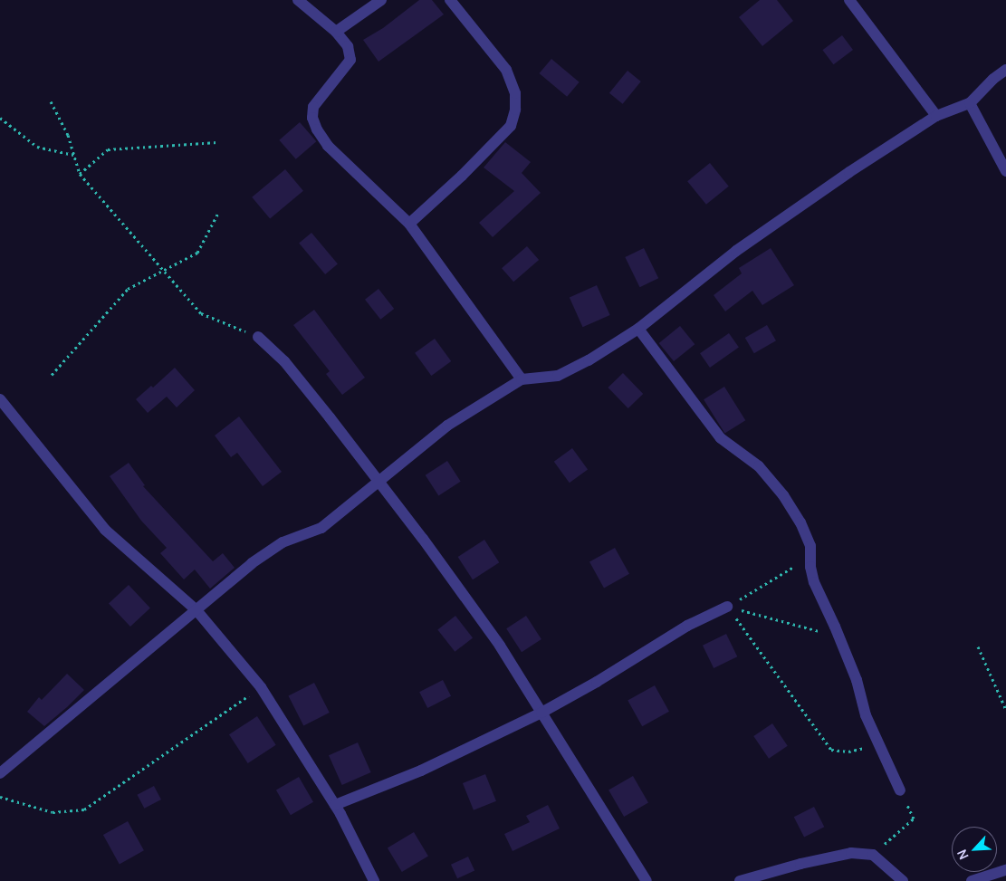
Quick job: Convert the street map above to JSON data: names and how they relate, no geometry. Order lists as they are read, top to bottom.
{
  "north": "bottom left"
}
